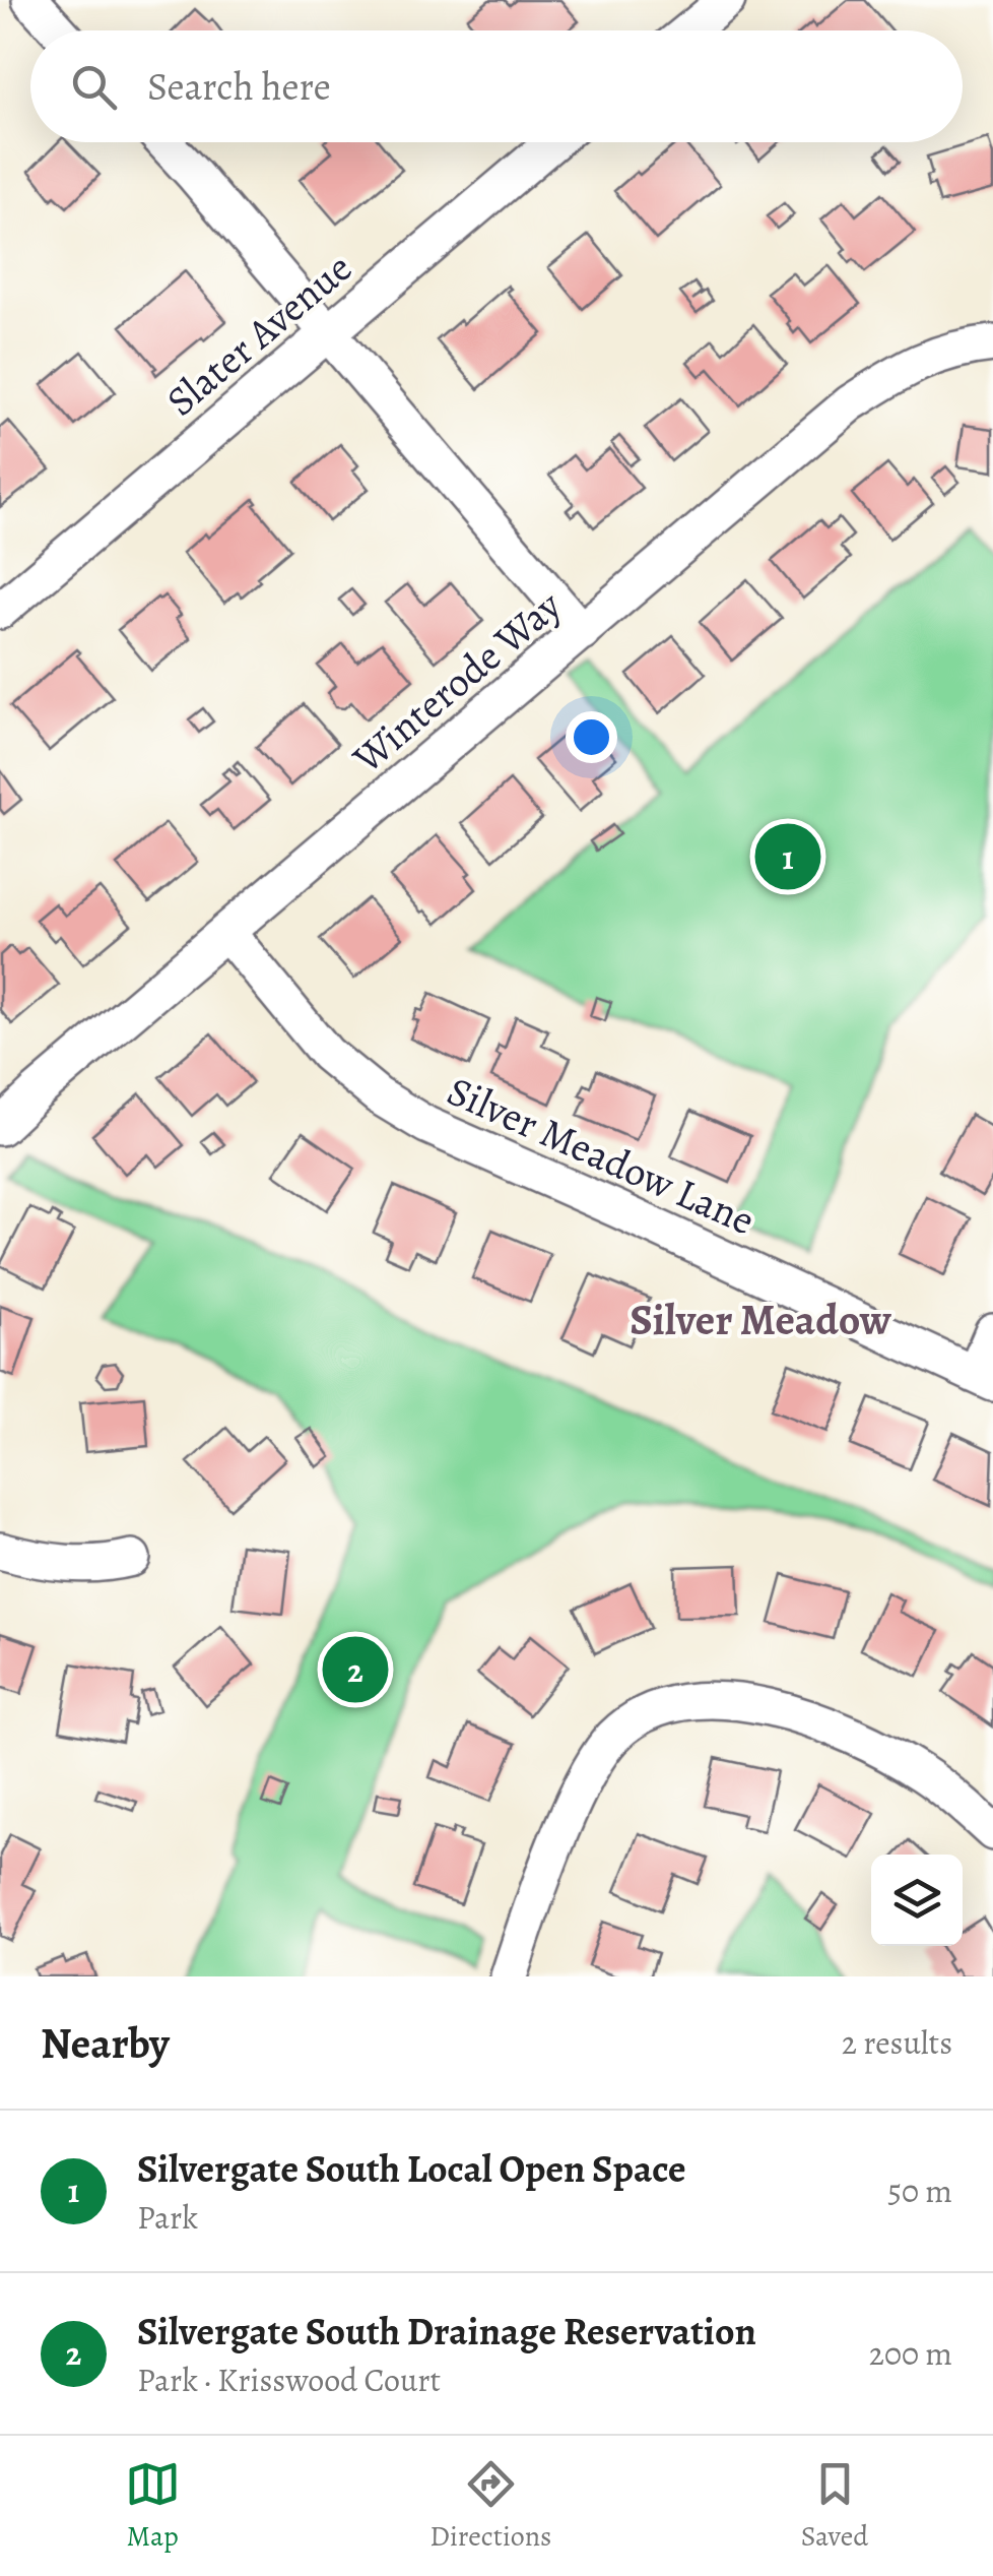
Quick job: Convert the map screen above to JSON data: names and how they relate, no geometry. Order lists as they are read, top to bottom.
{
  "streets": {
    "street": ["Slater Avenue", "Winterode Way", "Silver Meadow Lane"]
  },
  "crossings": [
    ["Winterode Way", "Silver Meadow Lane"]
  ],
  "districts": ["Silver Meadow"],
  "page": {
    "search": "Search here",
    "pins": ["1", "2"],
    "heading": ["Nearby", "2 results"],
    "list": [
      {
        "mark": "1",
        "name": "Silvergate South Local Open Space",
        "note": "Park",
        "value": "50 m"
      },
      {
        "mark": "2",
        "name": "Silvergate South Drainage Reservation",
        "note": "Park · Krisswood Court",
        "value": "200 m"
      }
    ],
    "nav": ["Map", "Directions", "Saved"]
  }
}
